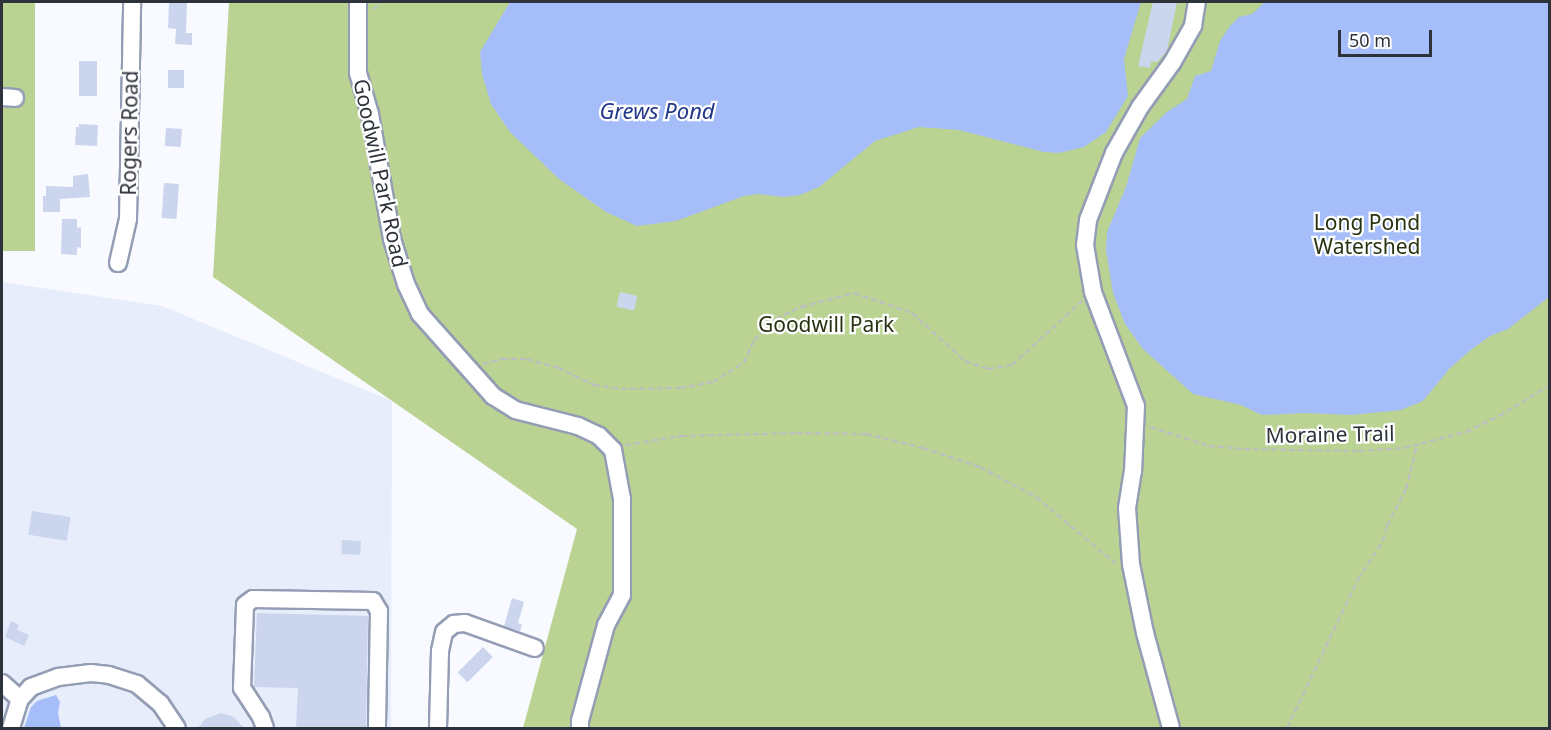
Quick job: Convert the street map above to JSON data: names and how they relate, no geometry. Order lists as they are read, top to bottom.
{
  "streets": {
    "street": ["Rogers Road", "Goodwill Park Road"],
    "path": ["Moraine Trail"]
  },
  "water": ["Grews Pond"],
  "parks": ["Long Pond Watershed", "Goodwill Park"],
  "scale_bar": "50 m"
}
